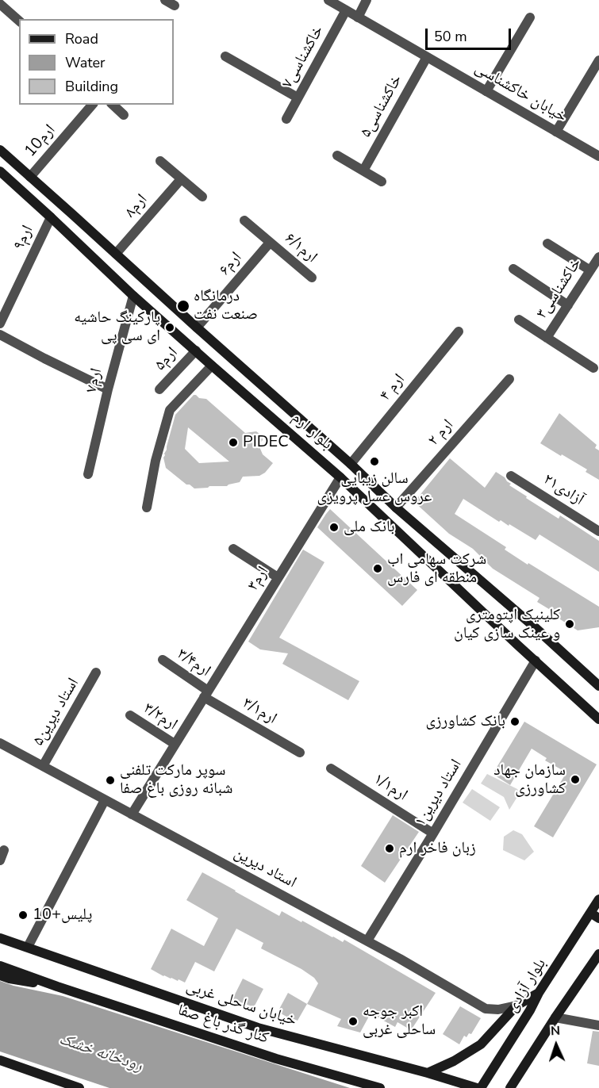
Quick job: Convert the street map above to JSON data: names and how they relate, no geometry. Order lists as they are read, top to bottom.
{
  "streets": {
    "main road": [
      "بلوار ارم",
      "بلوار آزادی",
      "خیابان ساحلی غربی",
      "کنار گذر باغ صفا"
    ],
    "street": [
      "خاکشناسی۷",
      "خیابان خاکشناسی",
      "خاکشناسی۵",
      "ارم10",
      "ارم۸",
      "ارم۹",
      "۶/۱ارم",
      "ارم۶",
      "خاکشناسی۳",
      "ارم۵",
      "ارم۷",
      "ارم ۴",
      "ارم ۲",
      "آزادی۲۱",
      "ارم۳",
      "۳/۴ارم",
      "۳/۱ارم",
      "استاد دیرین۵",
      "۳/۲ارم",
      "۱/۱ارم",
      "استاد دیرین۱",
      "استاد دیرین"
    ]
  },
  "crossings": [
    ["خاکشناسی۷", "خیابان خاکشناسی"],
    ["خیابان خاکشناسی", "خاکشناسی۵"],
    ["ارم10", "بلوار ارم"],
    ["ارم۸", "بلوار ارم"],
    ["ارم۹", "بلوار ارم"],
    ["۶/۱ارم", "ارم۶"],
    ["ارم۶", "بلوار ارم"],
    ["ارم۵", "بلوار ارم"],
    ["ارم۷", "بلوار ارم"],
    ["ارم ۴", "بلوار ارم"],
    ["بلوار ارم", "ارم ۲"],
    ["بلوار ارم", "ارم۳"],
    ["بلوار ارم", "استاد دیرین۱"],
    ["ارم۳", "۳/۴ارم"],
    ["ارم۳", "۳/۱ارم"],
    ["ارم۳", "۳/۲ارم"],
    ["ارم۳", "استاد دیرین"],
    ["۳/۴ارم", "۳/۱ارم"],
    ["استاد دیرین۵", "استاد دیرین"],
    ["۱/۱ارم", "استاد دیرین۱"],
    ["استاد دیرین۱", "استاد دیرین"]
  ],
  "water": ["رودخانه خشک"],
  "places": [
    "درمانگاه صنعت نفت",
    "پارکینگ حاشیه ای سی پی",
    "PIDEC",
    "سالن زیبایی عروس عسل پرويزی",
    "بانک ملی",
    "شرکت سهامی اب منطقه ای فارس",
    "کلینیک اپتومتری و عینک سازی کیان",
    "بانک کشاورزی",
    "سازمان جهاد کشاورزی",
    "سوپر مارکت تلفنی شبانه روزی باغ صفا",
    "زبان فاخر ارم",
    "پلیس+10",
    "اکبر جوجه ساحلی غربی"
  ],
  "legend": ["Road", "Water", "Building"],
  "scale_bar": "50 m",
  "north": "top"
}
